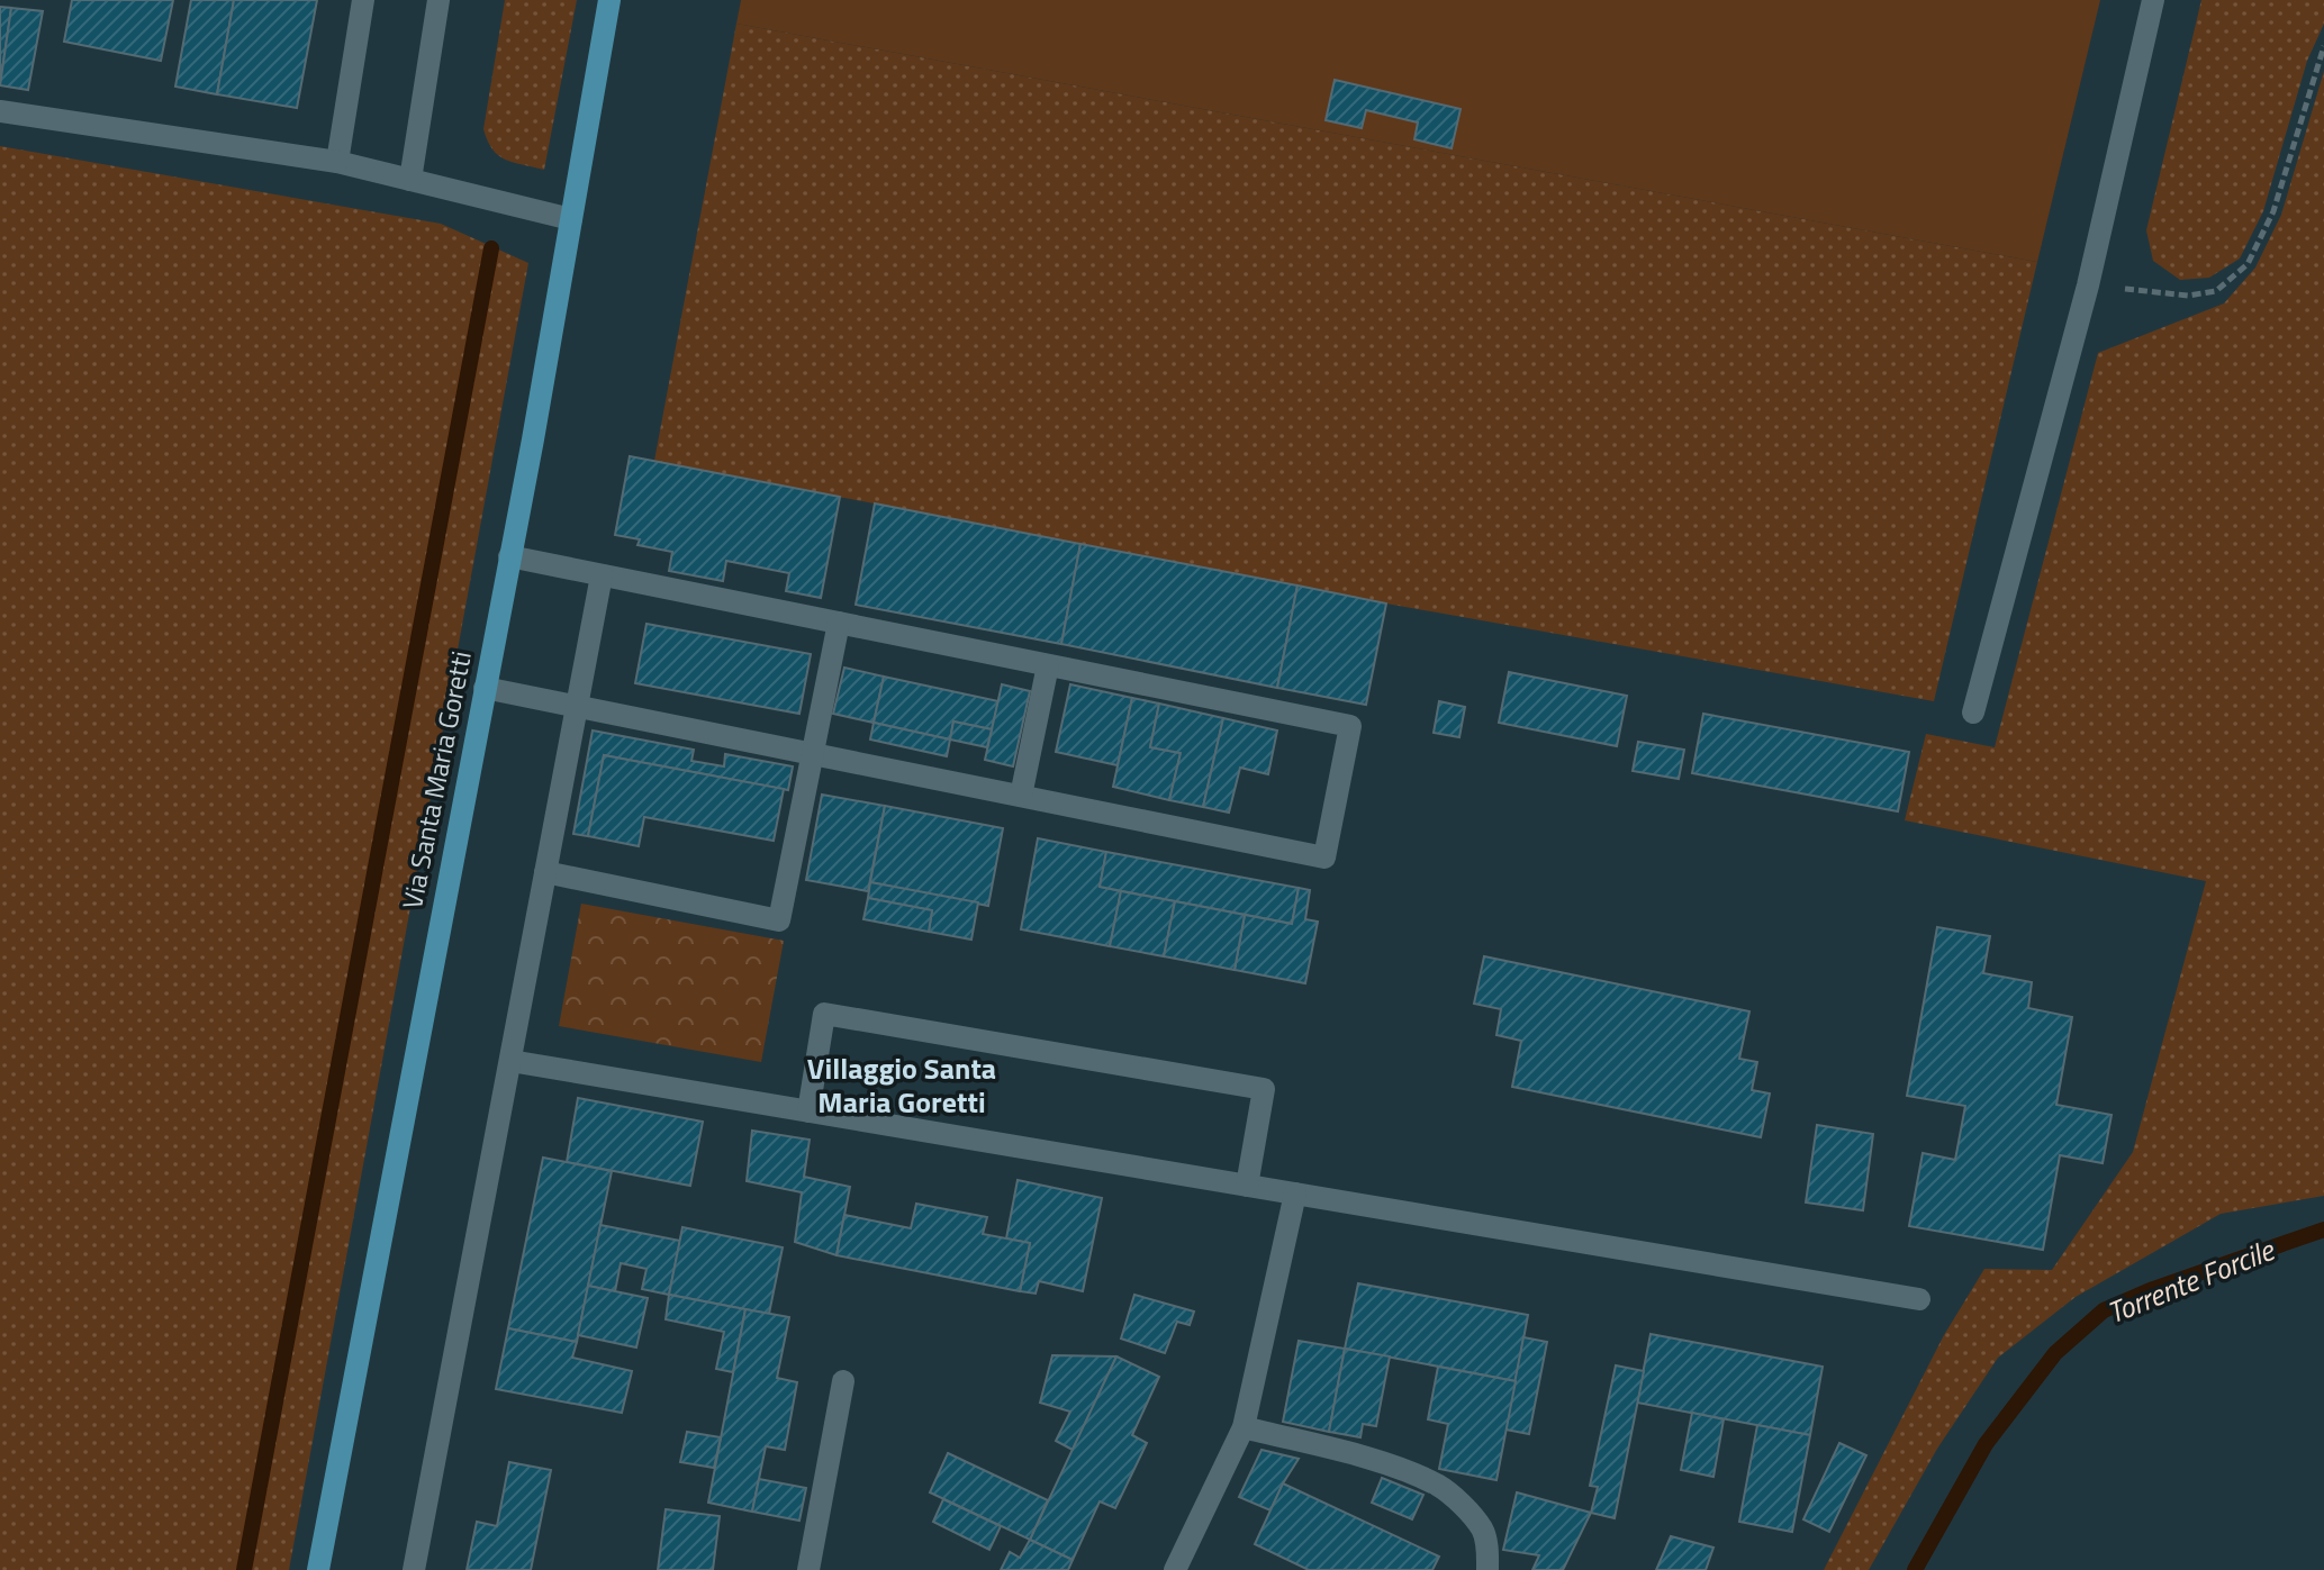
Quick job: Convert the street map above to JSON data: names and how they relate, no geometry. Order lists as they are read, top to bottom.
{
  "streets": {
    "main road": ["Via Santa Maria Goretti"]
  },
  "districts": ["Villaggio Santa Maria Goretti"],
  "water": ["Torrente Forcile"]
}
